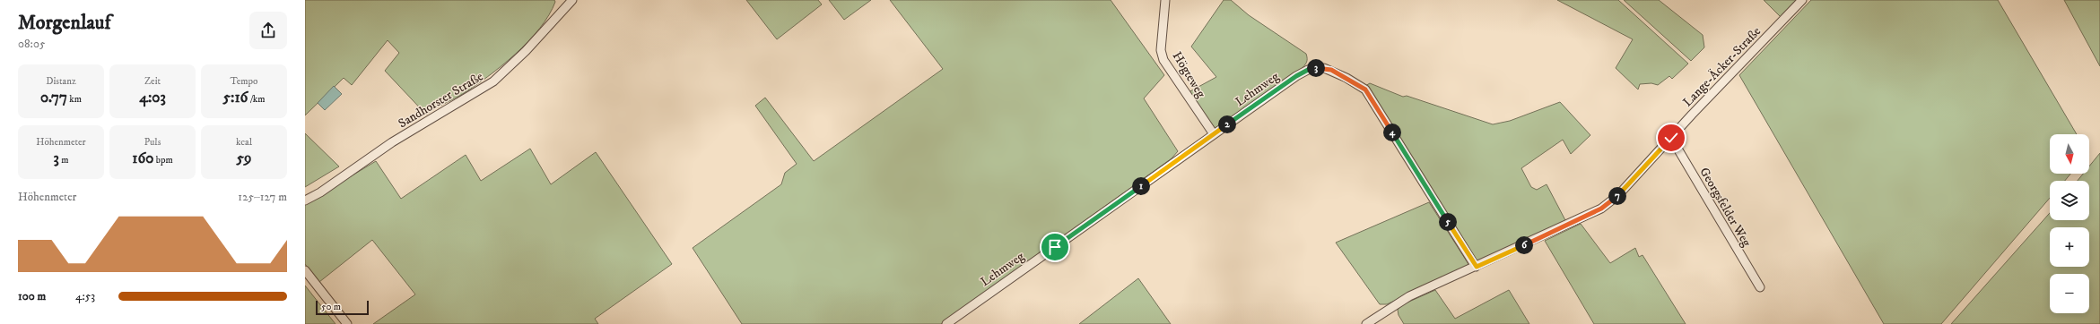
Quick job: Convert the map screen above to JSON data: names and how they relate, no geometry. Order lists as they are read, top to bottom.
{
  "streets": {
    "street": [
      "Lange-Äcker-Straße",
      "Högteweg",
      "Lehmweg",
      "Sandhorster Straße",
      "Georgsfelder Weg"
    ]
  },
  "crossings": [
    ["Lange-Äcker-Straße", "Lehmweg"],
    ["Lange-Äcker-Straße", "Georgsfelder Weg"],
    ["Högteweg", "Lehmweg"]
  ],
  "scale_bar": "50 m",
  "north": "bottom",
  "page": {
    "heading": ["Morgenlauf", "08:05"],
    "pins": [
      "3",
      "2",
      "4",
      "1",
      "7",
      "5",
      "6"
    ],
    "stats": [
      ["Distanz", "0.77 km"],
      ["Zeit", "4:03"],
      ["Tempo", "5:16 /km"],
      ["Höhenmeter", "3 m"],
      ["Puls", "160 bpm"],
      ["kcal", "59"]
    ],
    "map_buttons": ["+", "−"],
    "chart": ["Höhenmeter", "125–127 m"],
    "list": [
      {
        "name": "100 m",
        "note": "4:53"
      }
    ],
    "scale": "50 m"
  }
}
